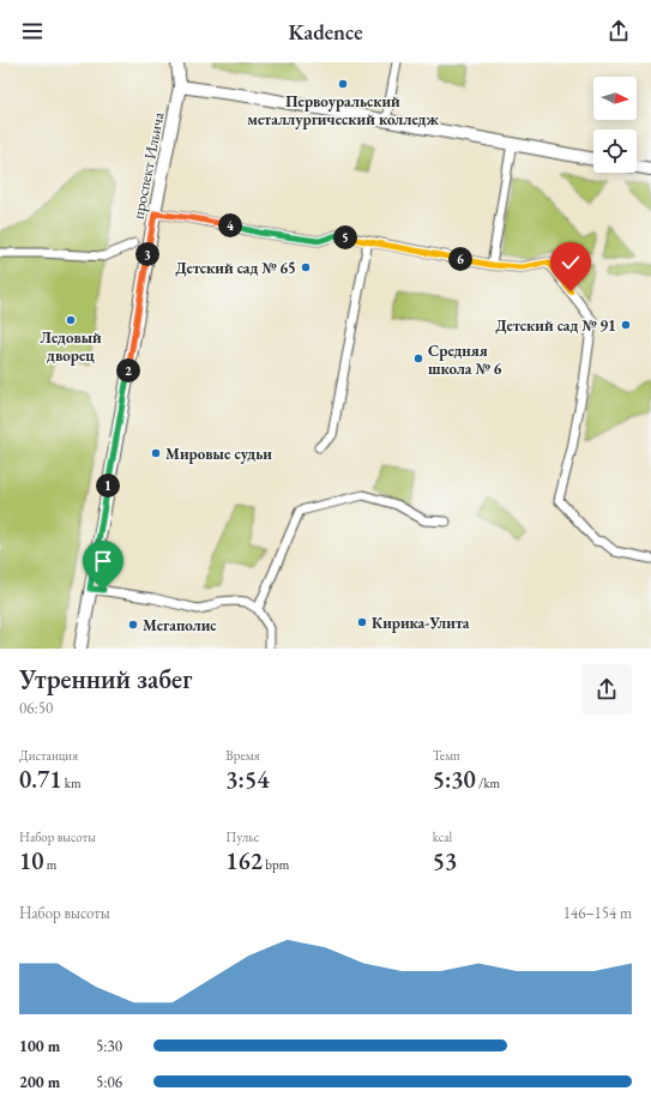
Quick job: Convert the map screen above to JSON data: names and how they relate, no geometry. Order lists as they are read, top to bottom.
{
  "streets": {
    "main road": ["проспект Ильича"]
  },
  "places": [
    "Первоуральский металлургический колледж",
    "Детский сад № 65",
    "Ледовый дворец",
    "Детский сад № 91",
    "Средняя школа № 6",
    "Мировые судьи",
    "Кирика-Улита",
    "Мегаполис"
  ],
  "north": "right",
  "page": {
    "header": "Kadence",
    "pins": [
      "4",
      "5",
      "3",
      "6",
      "2",
      "1"
    ],
    "heading": ["Утренний забег", "06:50"],
    "stats": [
      ["Дистанция", "0.71 km"],
      ["Время", "3:54"],
      ["Темп", "5:30 /km"],
      ["Набор высоты", "10 m"],
      ["Пульс", "162 bpm"],
      ["kcal", "53"]
    ],
    "chart": ["Набор высоты", "146–154 m"],
    "list": [
      {
        "name": "100 m",
        "note": "5:30"
      },
      {
        "name": "200 m",
        "note": "5:06"
      }
    ]
  }
}
